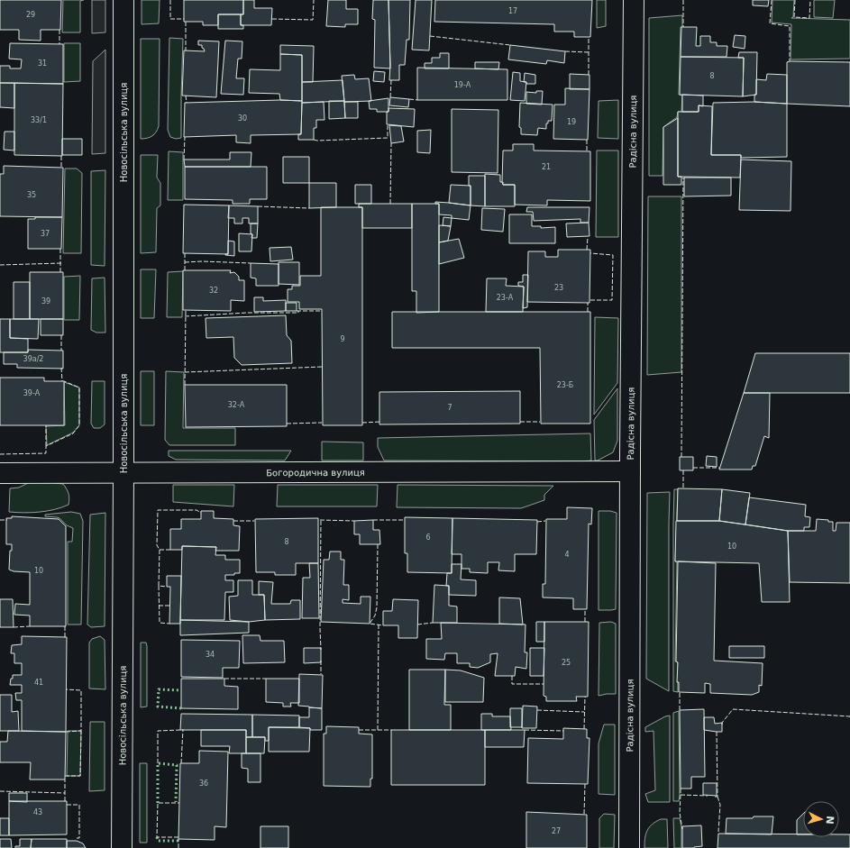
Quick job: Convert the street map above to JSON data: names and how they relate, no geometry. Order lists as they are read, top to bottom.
{
  "streets": {
    "street": ["Новосільська вулиця", "Радісна вулиця", "Богородична вулиця"]
  },
  "crossings": [
    ["Новосільська вулиця", "Богородична вулиця"],
    ["Радісна вулиця", "Богородична вулиця"]
  ],
  "house_numbers": [
    "17",
    "29",
    "31",
    "8",
    "19-А",
    "30",
    "33/1",
    "19",
    "21",
    "35",
    "37",
    "23",
    "32",
    "23-А",
    "39",
    "9",
    "39а/2",
    "23-Б",
    "39-А",
    "32-А",
    "7",
    "6",
    "8",
    "10",
    "4",
    "10",
    "34",
    "25",
    "41",
    "36",
    "43",
    "27"
  ],
  "north": "right"
}
